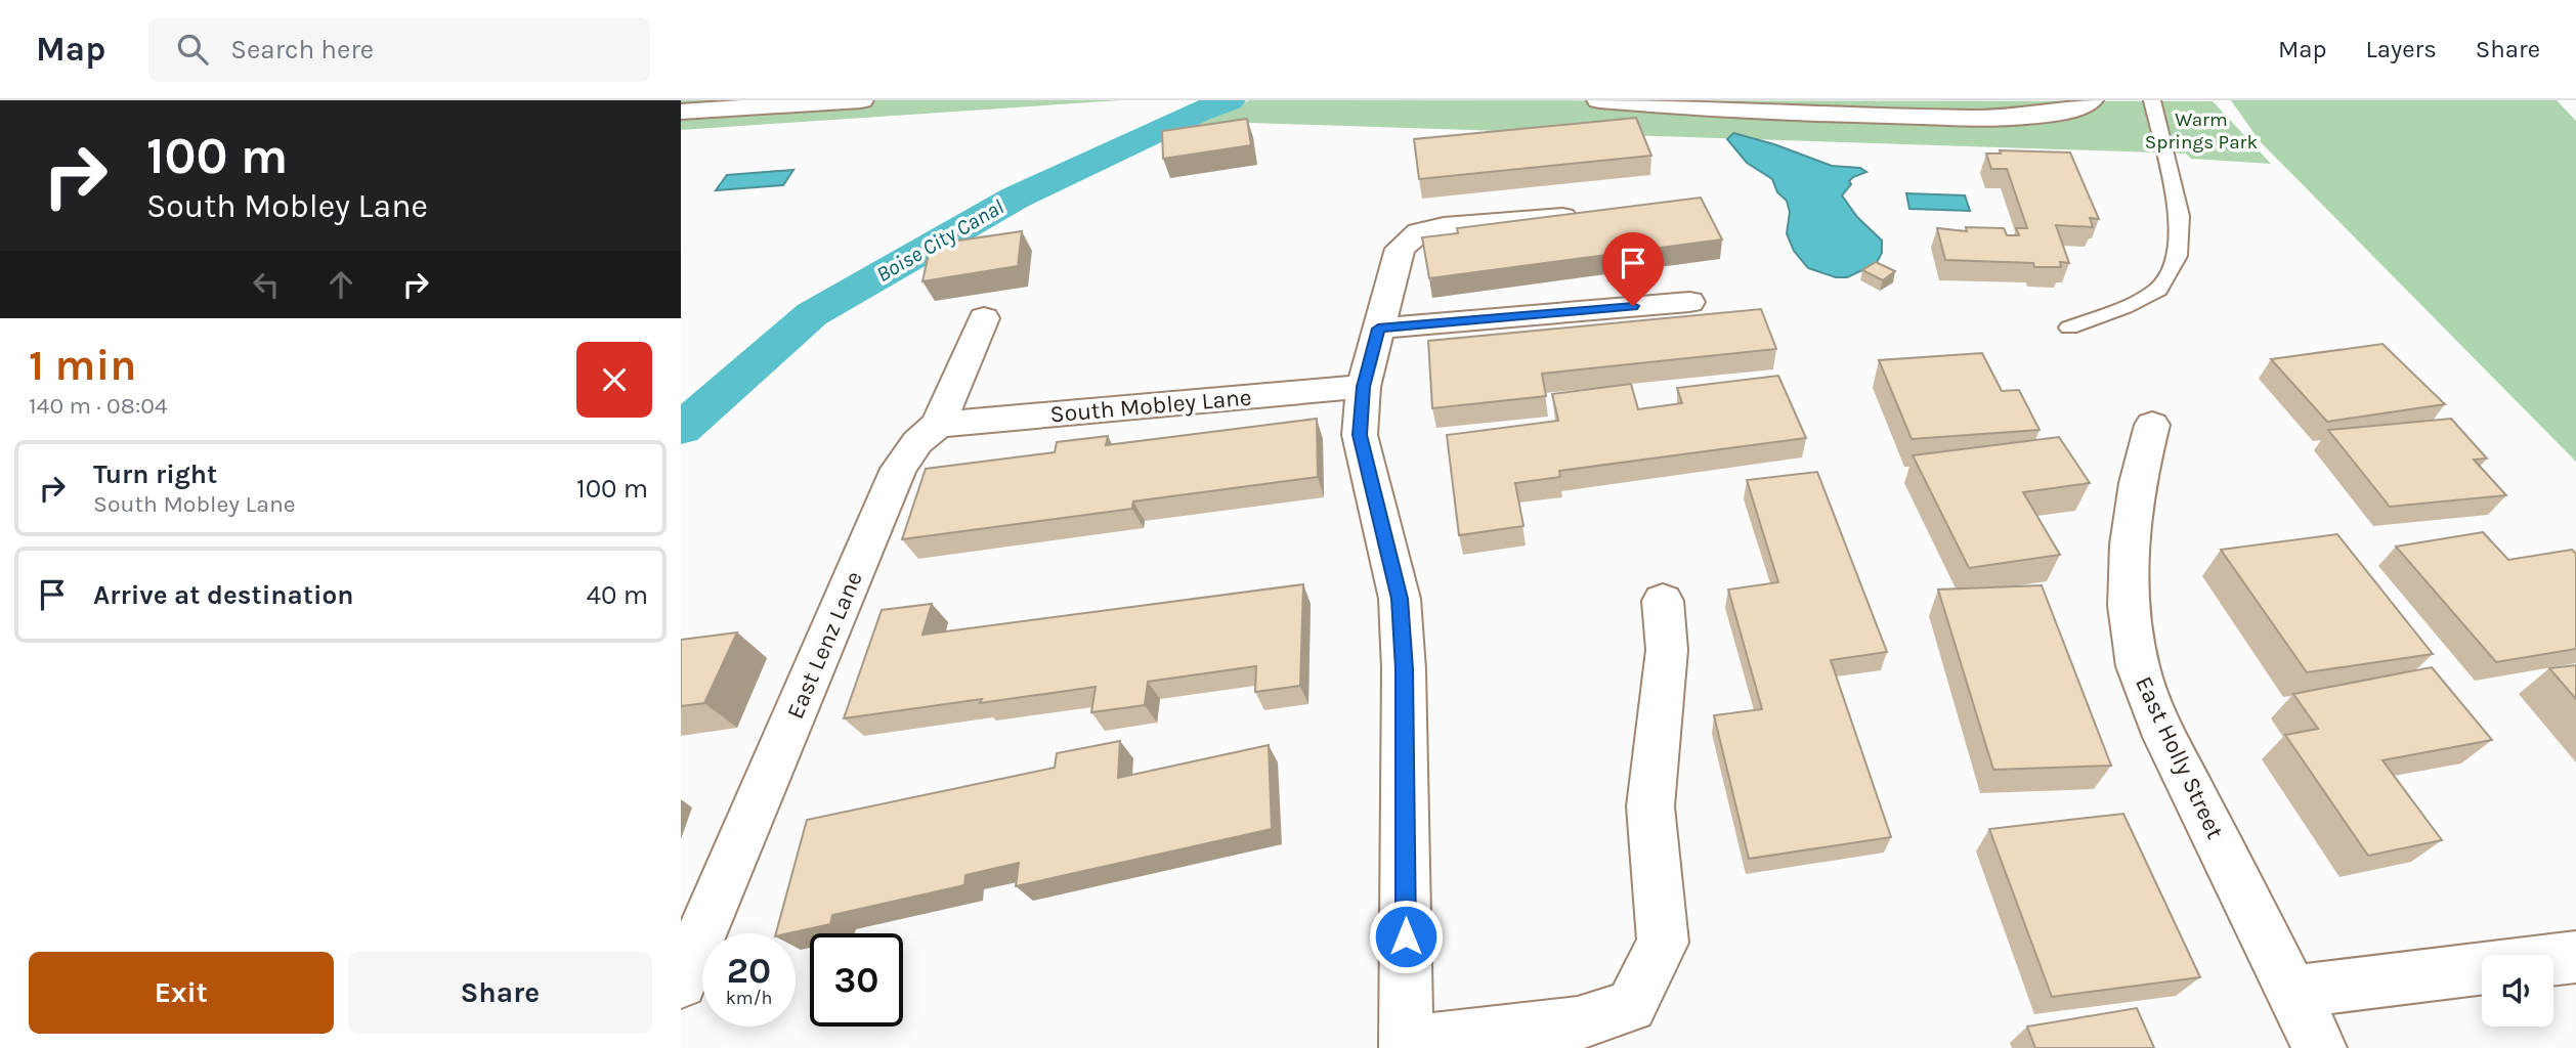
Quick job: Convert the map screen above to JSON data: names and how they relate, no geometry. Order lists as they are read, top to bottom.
{
  "streets": {
    "street": ["South Mobley Lane", "East Lenz Lane", "East Holly Street"]
  },
  "crossings": [
    ["South Mobley Lane", "East Lenz Lane"]
  ],
  "water": ["Boise City Canal"],
  "parks": ["Warm Springs Park"],
  "page": {
    "header": "Map",
    "search": "Search here",
    "nav": ["Map", "Layers", "Share"],
    "turn": ["100 m", "South Mobley Lane"],
    "heading": ["1 min", "140 m · 08:04"],
    "list": [
      {
        "name": "Turn right",
        "note": "South Mobley Lane",
        "value": "100 m"
      },
      {
        "name": "Arrive at destination",
        "value": "40 m"
      }
    ],
    "speed": "20 km/h",
    "limit": "30",
    "buttons": ["Exit", "Share"]
  }
}
